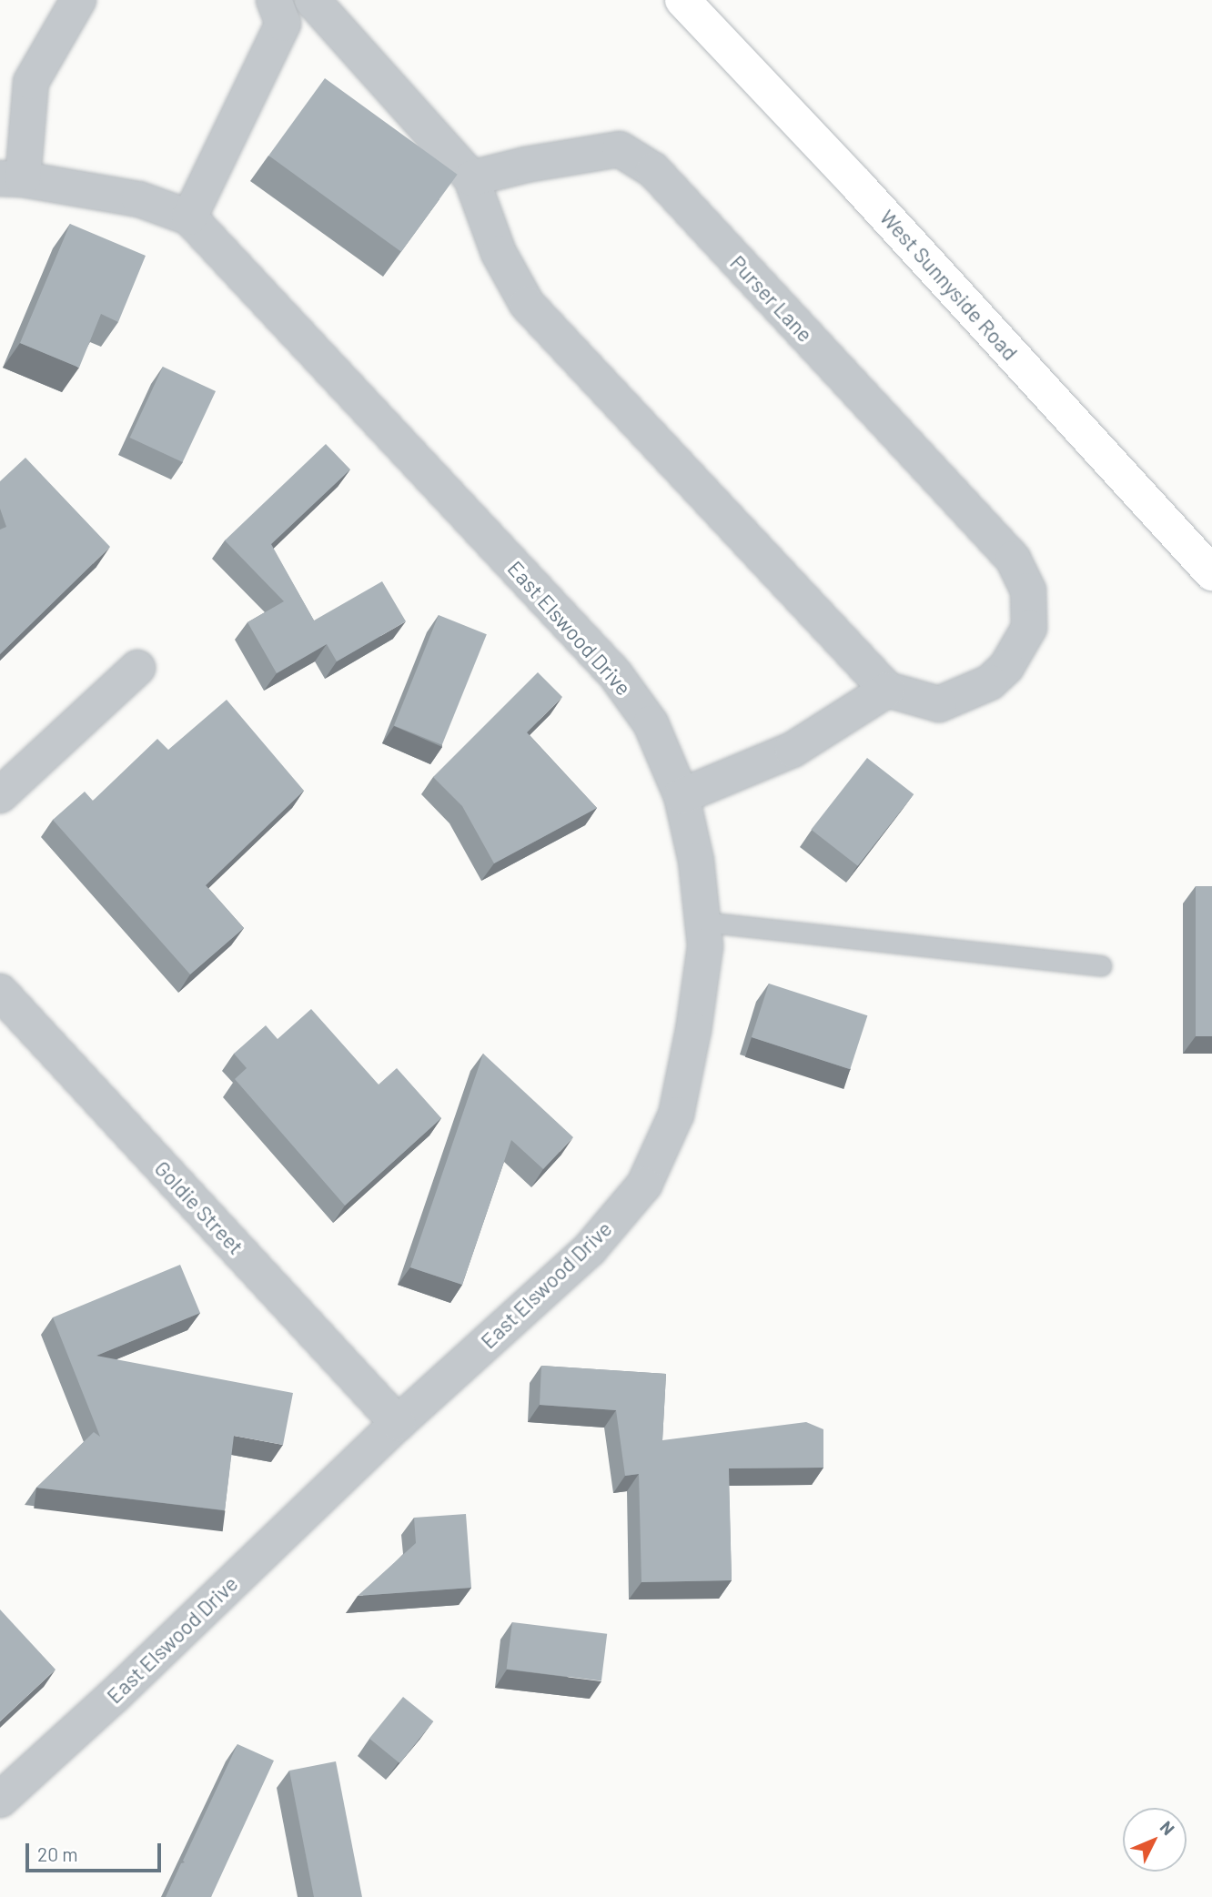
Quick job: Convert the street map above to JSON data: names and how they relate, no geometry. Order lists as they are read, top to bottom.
{
  "streets": {
    "main road": ["West Sunnyside Road"],
    "street": ["Purser Lane", "East Elswood Drive", "Goldie Street"]
  },
  "crossings": [
    ["East Elswood Drive", "Goldie Street"]
  ],
  "scale_bar": "20 m",
  "north": "top right"
}
